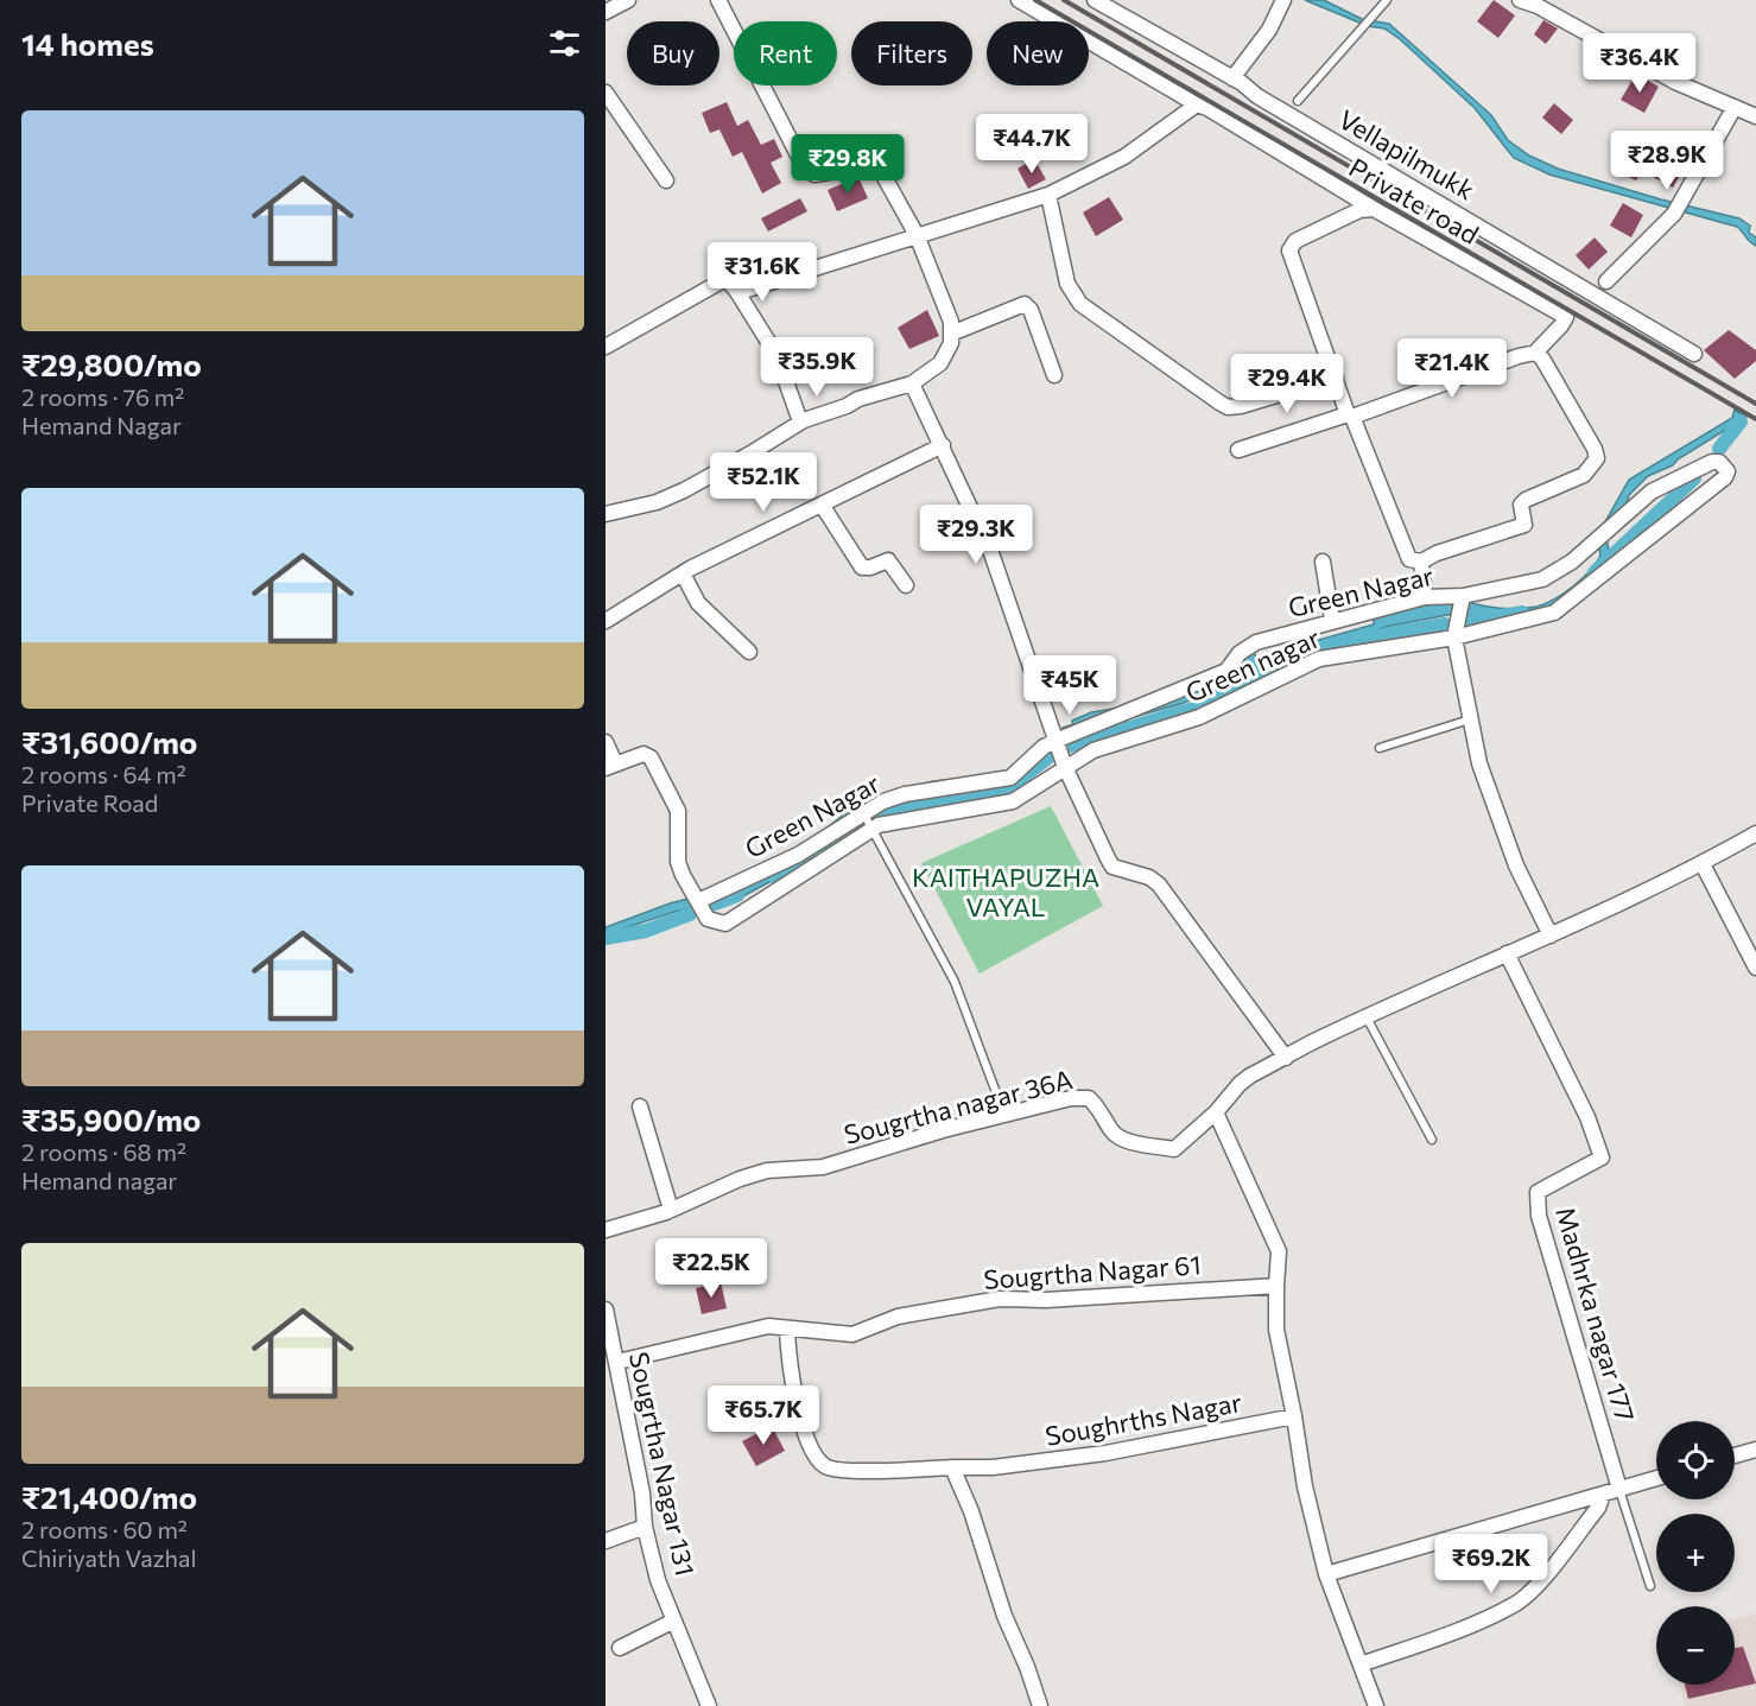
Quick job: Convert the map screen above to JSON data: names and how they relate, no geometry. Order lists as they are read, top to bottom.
{
  "streets": {
    "street": [
      "Vellapilmukk",
      "Private road",
      "Green Nagar",
      "Green nagar",
      "Sougrtha nagar 36A",
      "Sougrtha Nagar 61",
      "Madhrka nagar 177",
      "Soughrths Nagar",
      "Sougrtha Nagar 131"
    ]
  },
  "crossings": [
    ["Green Nagar", "Green nagar"],
    ["Sougrtha nagar 36A", "Madhrka nagar 177"],
    ["Sougrtha Nagar 61", "Soughrths Nagar"],
    ["Sougrtha Nagar 61", "Sougrtha Nagar 131"]
  ],
  "parks": ["KAITHAPUZHA VAYAL"],
  "page": {
    "heading": "14 homes",
    "chip": [
      "Buy",
      "Rent",
      "Filters",
      "New"
    ],
    "price": [
      "₹36.4K",
      "₹44.7K",
      "₹28.9K",
      "₹29.8K",
      "₹31.6K",
      "₹35.9K",
      "₹21.4K",
      "₹29.4K",
      "₹52.1K",
      "₹29.3K",
      "₹45K",
      "₹22.5K",
      "₹65.7K",
      "₹69.2K"
    ],
    "list": [
      {
        "name": "₹29,800/mo",
        "note": "2 rooms · 76 m² · Hemand Nagar"
      },
      {
        "name": "₹31,600/mo",
        "note": "2 rooms · 64 m² · Private Road"
      },
      {
        "name": "₹35,900/mo",
        "note": "2 rooms · 68 m² · Hemand nagar"
      },
      {
        "name": "₹21,400/mo",
        "note": "2 rooms · 60 m² · Chiriyath Vazhal"
      }
    ],
    "map_buttons": ["+", "−"]
  }
}
